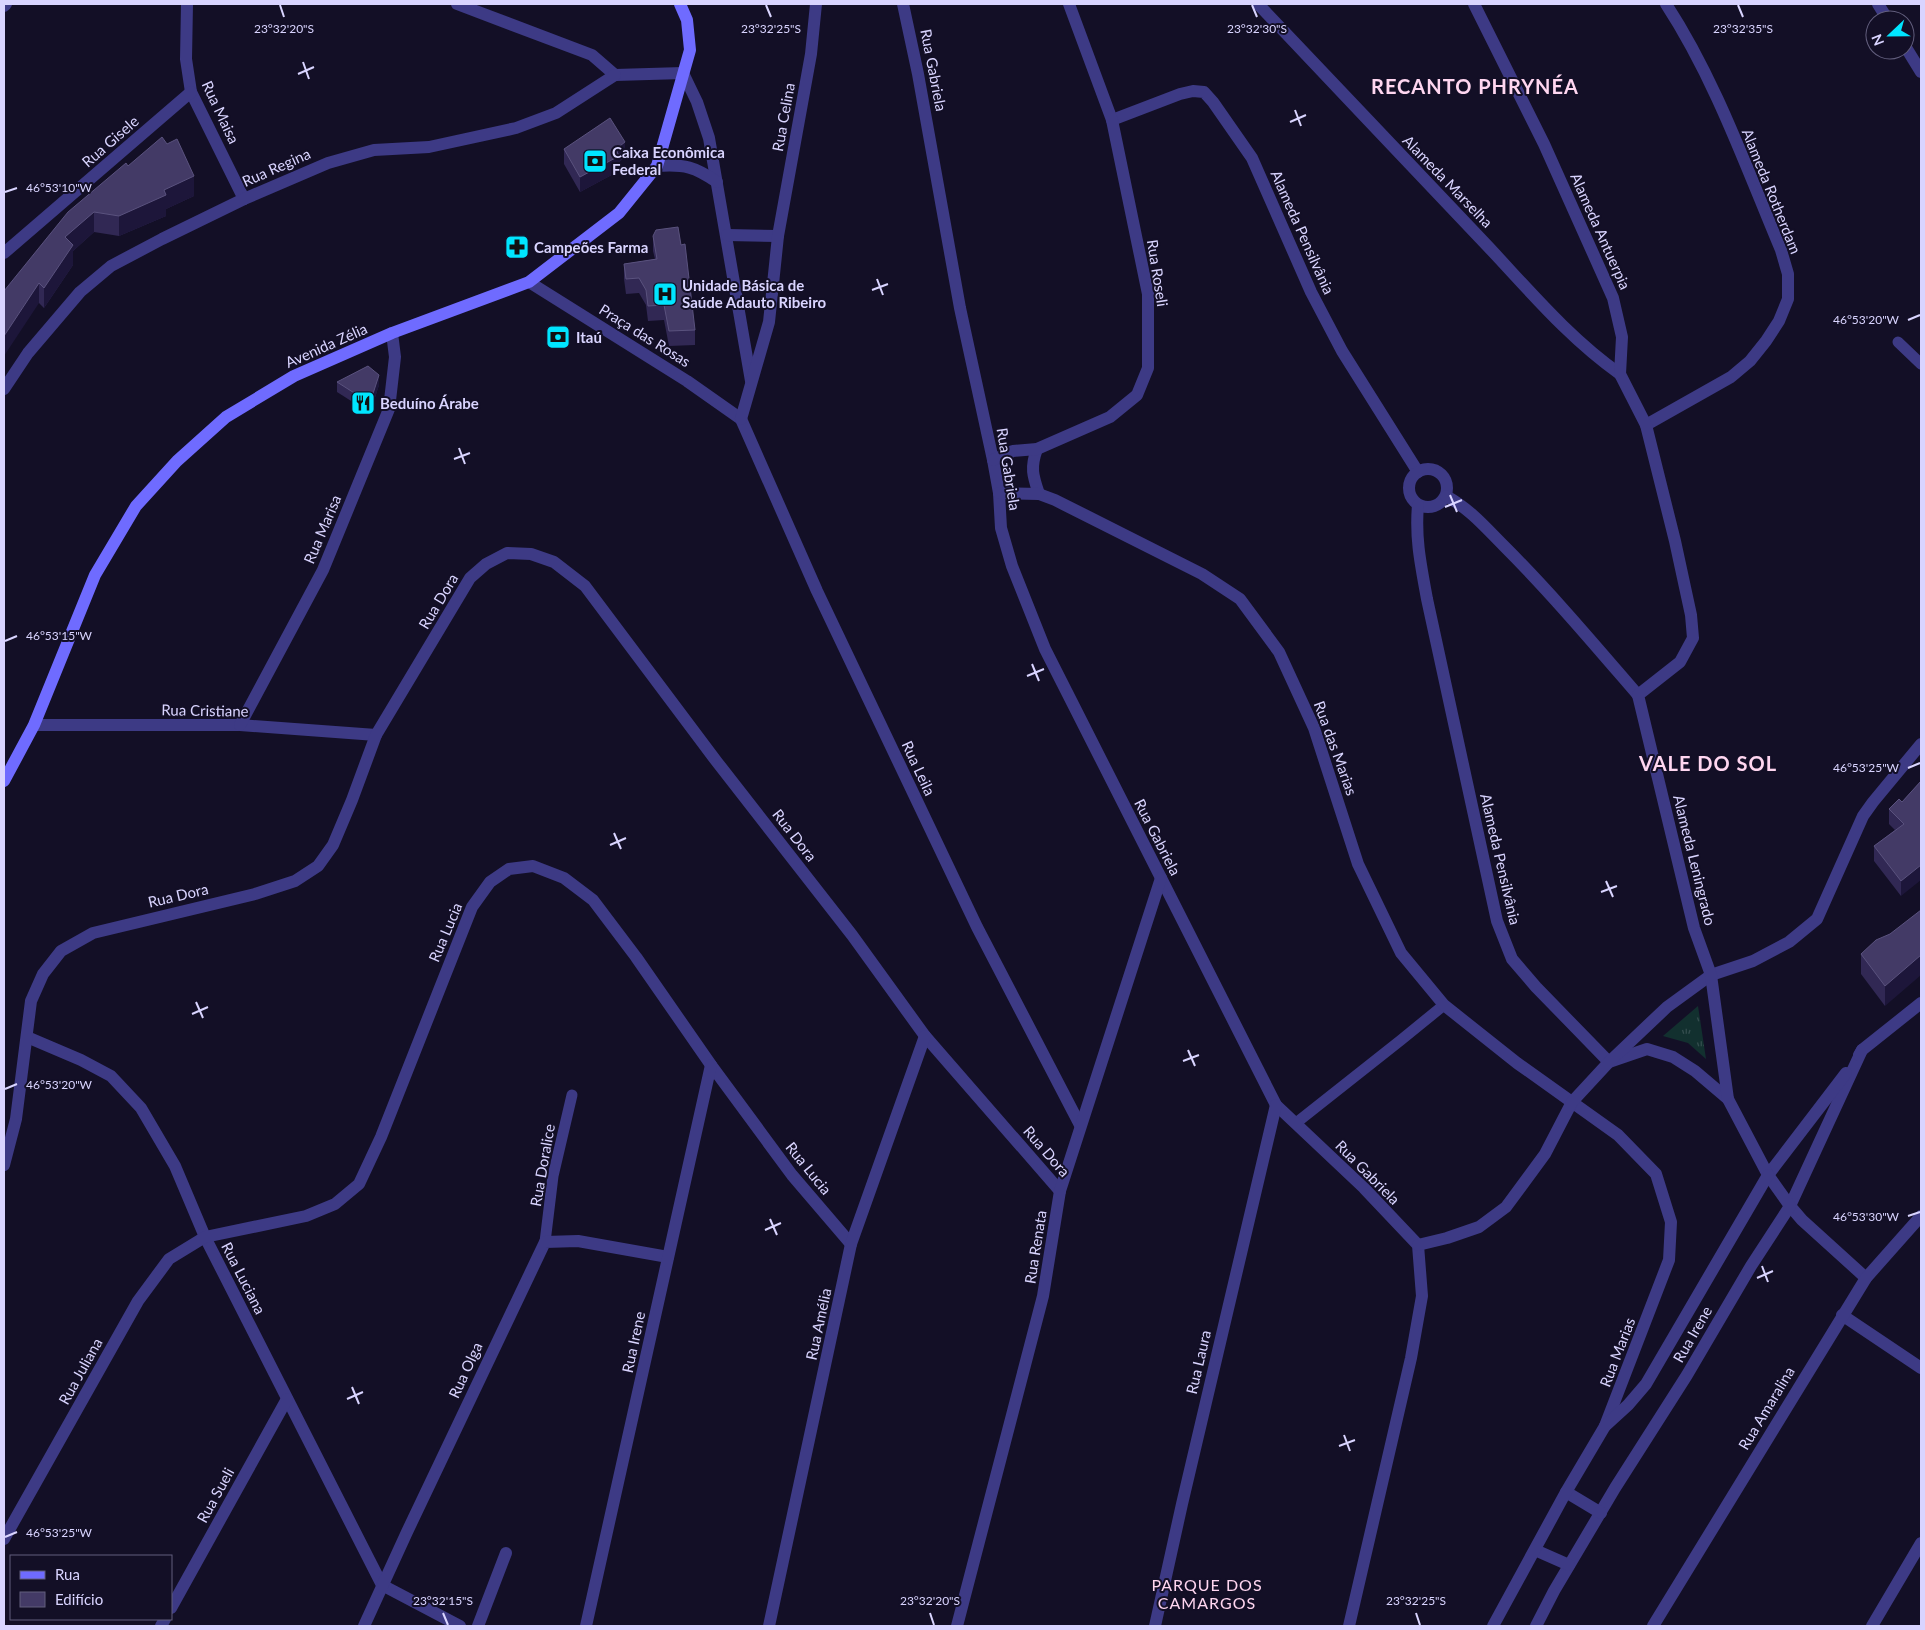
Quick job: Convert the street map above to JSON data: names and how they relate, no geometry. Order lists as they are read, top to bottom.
{
  "streets": {
    "main road": ["Avenida Zélia"],
    "street": [
      "Rua Gabriela",
      "Rua Maisa",
      "Rua Celina",
      "Rua Gisele",
      "Rua Regina",
      "Alameda Marselha",
      "Alameda Rotherdam",
      "Alameda Antuerpia",
      "Alameda Pensilvânia",
      "Rua Roseli",
      "Praça das Rosas",
      "Rua Marisa",
      "Rua Dora",
      "Rua Cristiane",
      "Rua das Marias",
      "Rua Leila",
      "Alameda Leningrado",
      "Rua Lucia",
      "Rua Renata",
      "Rua Luciana",
      "Rua Amélia",
      "Rua Irene",
      "Rua Marias",
      "Rua Laura",
      "Rua Olga",
      "Rua Juliana",
      "Rua Amaralina",
      "Rua Sueli"
    ],
    "lane": ["Rua Doralice"]
  },
  "crossings": [
    ["Rua Gabriela", "Rua Roseli"],
    ["Rua Gabriela", "Rua das Marias"],
    ["Rua Gabriela", "Rua Renata"],
    ["Rua Gabriela", "Rua Laura"],
    ["Rua Maisa", "Rua Gisele"],
    ["Rua Maisa", "Rua Regina"],
    ["Rua Celina", "Praça das Rosas"],
    ["Rua Celina", "Rua Leila"],
    ["Alameda Marselha", "Alameda Antuerpia"],
    ["Alameda Pensilvânia", "Rua Roseli"],
    ["Alameda Pensilvânia", "Alameda Leningrado"],
    ["Praça das Rosas", "Avenida Zélia"],
    ["Praça das Rosas", "Rua Leila"],
    ["Avenida Zélia", "Rua Marisa"],
    ["Avenida Zélia", "Rua Cristiane"],
    ["Rua Marisa", "Rua Cristiane"],
    ["Rua Dora", "Rua Cristiane"],
    ["Rua Dora", "Rua Renata"],
    ["Rua Dora", "Rua Luciana"],
    ["Rua Dora", "Rua Amélia"],
    ["Rua das Marias", "Rua Marias"],
    ["Rua Leila", "Rua Renata"],
    ["Rua Lucia", "Rua Luciana"],
    ["Rua Lucia", "Rua Amélia"],
    ["Rua Lucia", "Rua Irene"],
    ["Rua Lucia", "Rua Juliana"],
    ["Rua Doralice", "Rua Olga"],
    ["Rua Luciana", "Rua Olga"],
    ["Rua Luciana", "Rua Juliana"],
    ["Rua Luciana", "Rua Sueli"],
    ["Rua Irene", "Rua Marias"]
  ],
  "districts": ["RECANTO PHRYNÉA", "VALE DO SOL", "PARQUE DOS CAMARGOS"],
  "places": {
    "bank": ["Caixa Econômica Federal", "Itaú"],
    "pharmacy": ["Campeões Farma"],
    "hospital": ["Unidade Básica de Saúde Adauto Ribeiro"],
    "restaurant": ["Beduíno Árabe"]
  },
  "legend": ["Rua", "Edifício"],
  "north": "left",
  "coordinates": [
    "23°32'20\"S",
    "23°32'25\"S",
    "23°32'30\"S",
    "23°32'35\"S",
    "46°53'10\"W",
    "46°53'20\"W",
    "46°53'15\"W",
    "46°53'25\"W",
    "46°53'30\"W",
    "23°32'15\"S"
  ]
}
